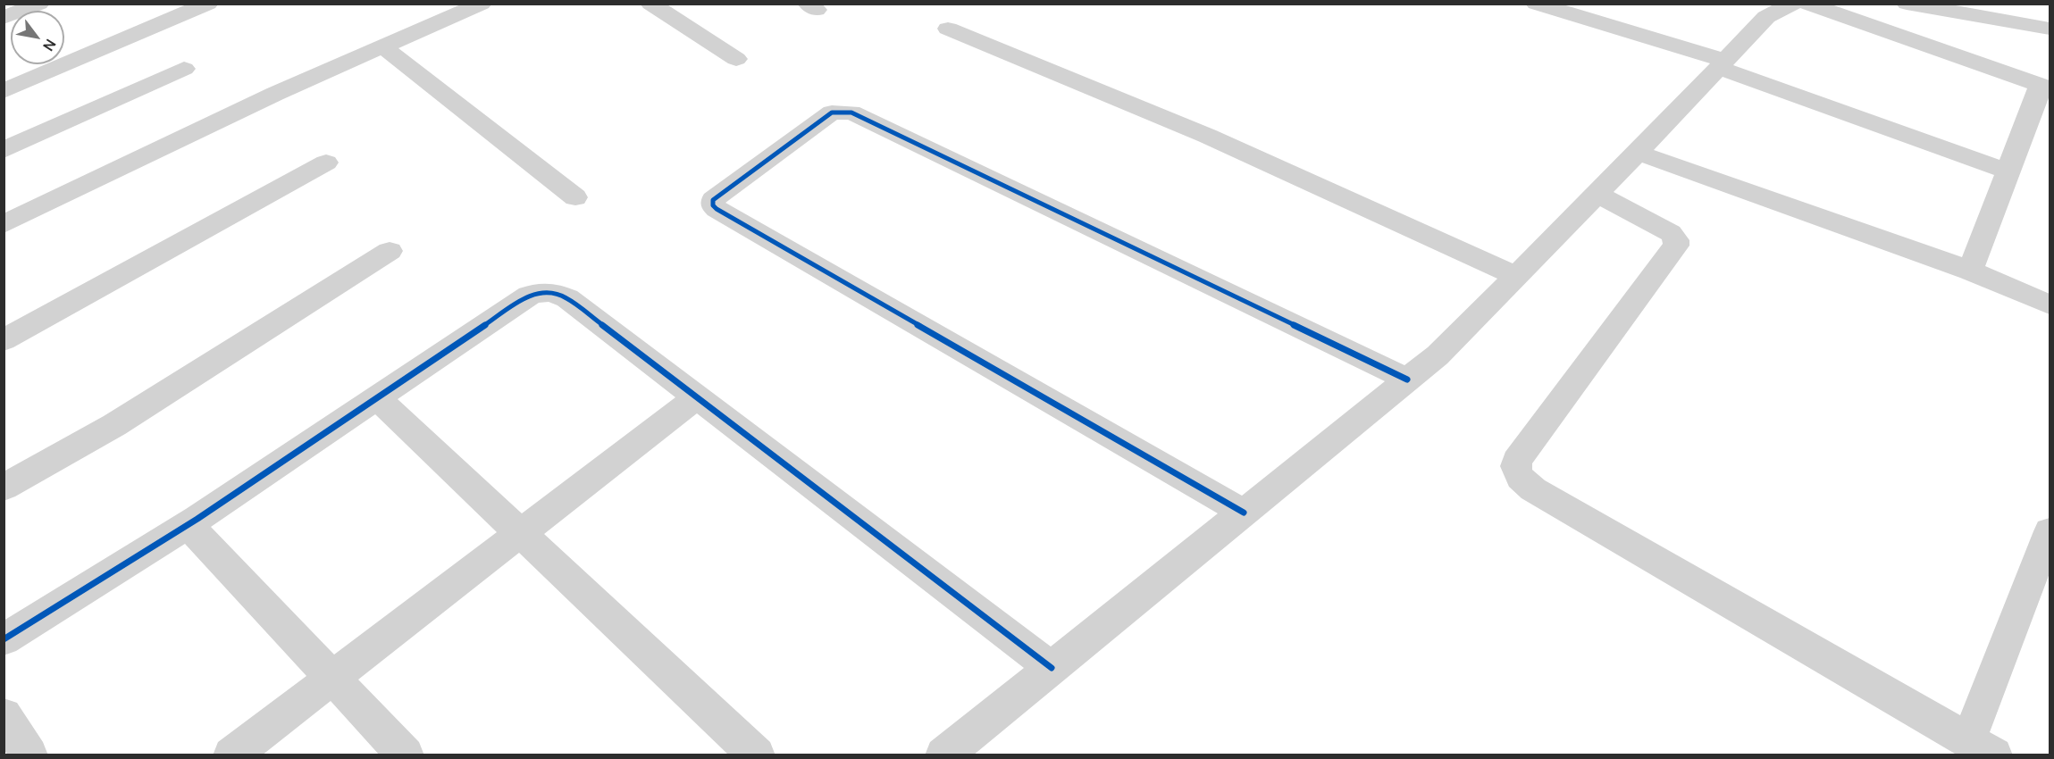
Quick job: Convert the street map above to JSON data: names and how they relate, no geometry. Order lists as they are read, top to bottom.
{
  "north": "bottom right"
}
